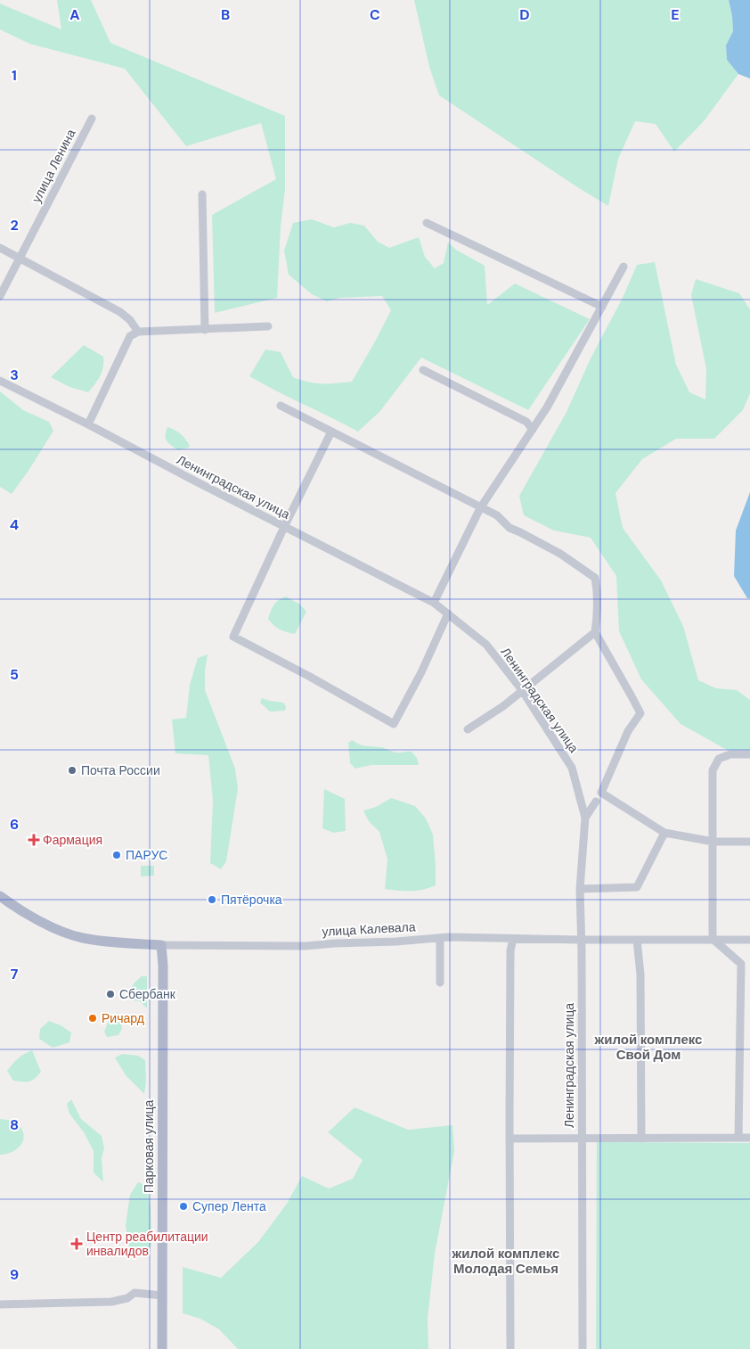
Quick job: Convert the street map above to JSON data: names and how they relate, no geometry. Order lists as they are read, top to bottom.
{
  "streets": {
    "main road": ["улица Калевала", "Парковая улица"],
    "street": ["улица Ленина", "Ленинградская улица"]
  },
  "crossings": [
    ["Ленинградская улица", "улица Калевала"],
    ["улица Калевала", "Парковая улица"]
  ],
  "districts": ["жилой комплекс Свой Дом", "жилой комплекс Молодая Семья"],
  "places": {
    "other": [
      "Почта России",
      "ПАРУС",
      "Пятёрочка",
      "Сбербанк",
      "Ричард",
      "Супер Лента"
    ],
    "health": ["Фармация", "Центр реабилитации инвалидов"]
  },
  "grid": {
    "columns": [
      "A",
      "B",
      "C",
      "D",
      "E"
    ],
    "rows": [
      "1",
      "2",
      "3",
      "4",
      "5",
      "6",
      "7",
      "8",
      "9"
    ]
  }
}
